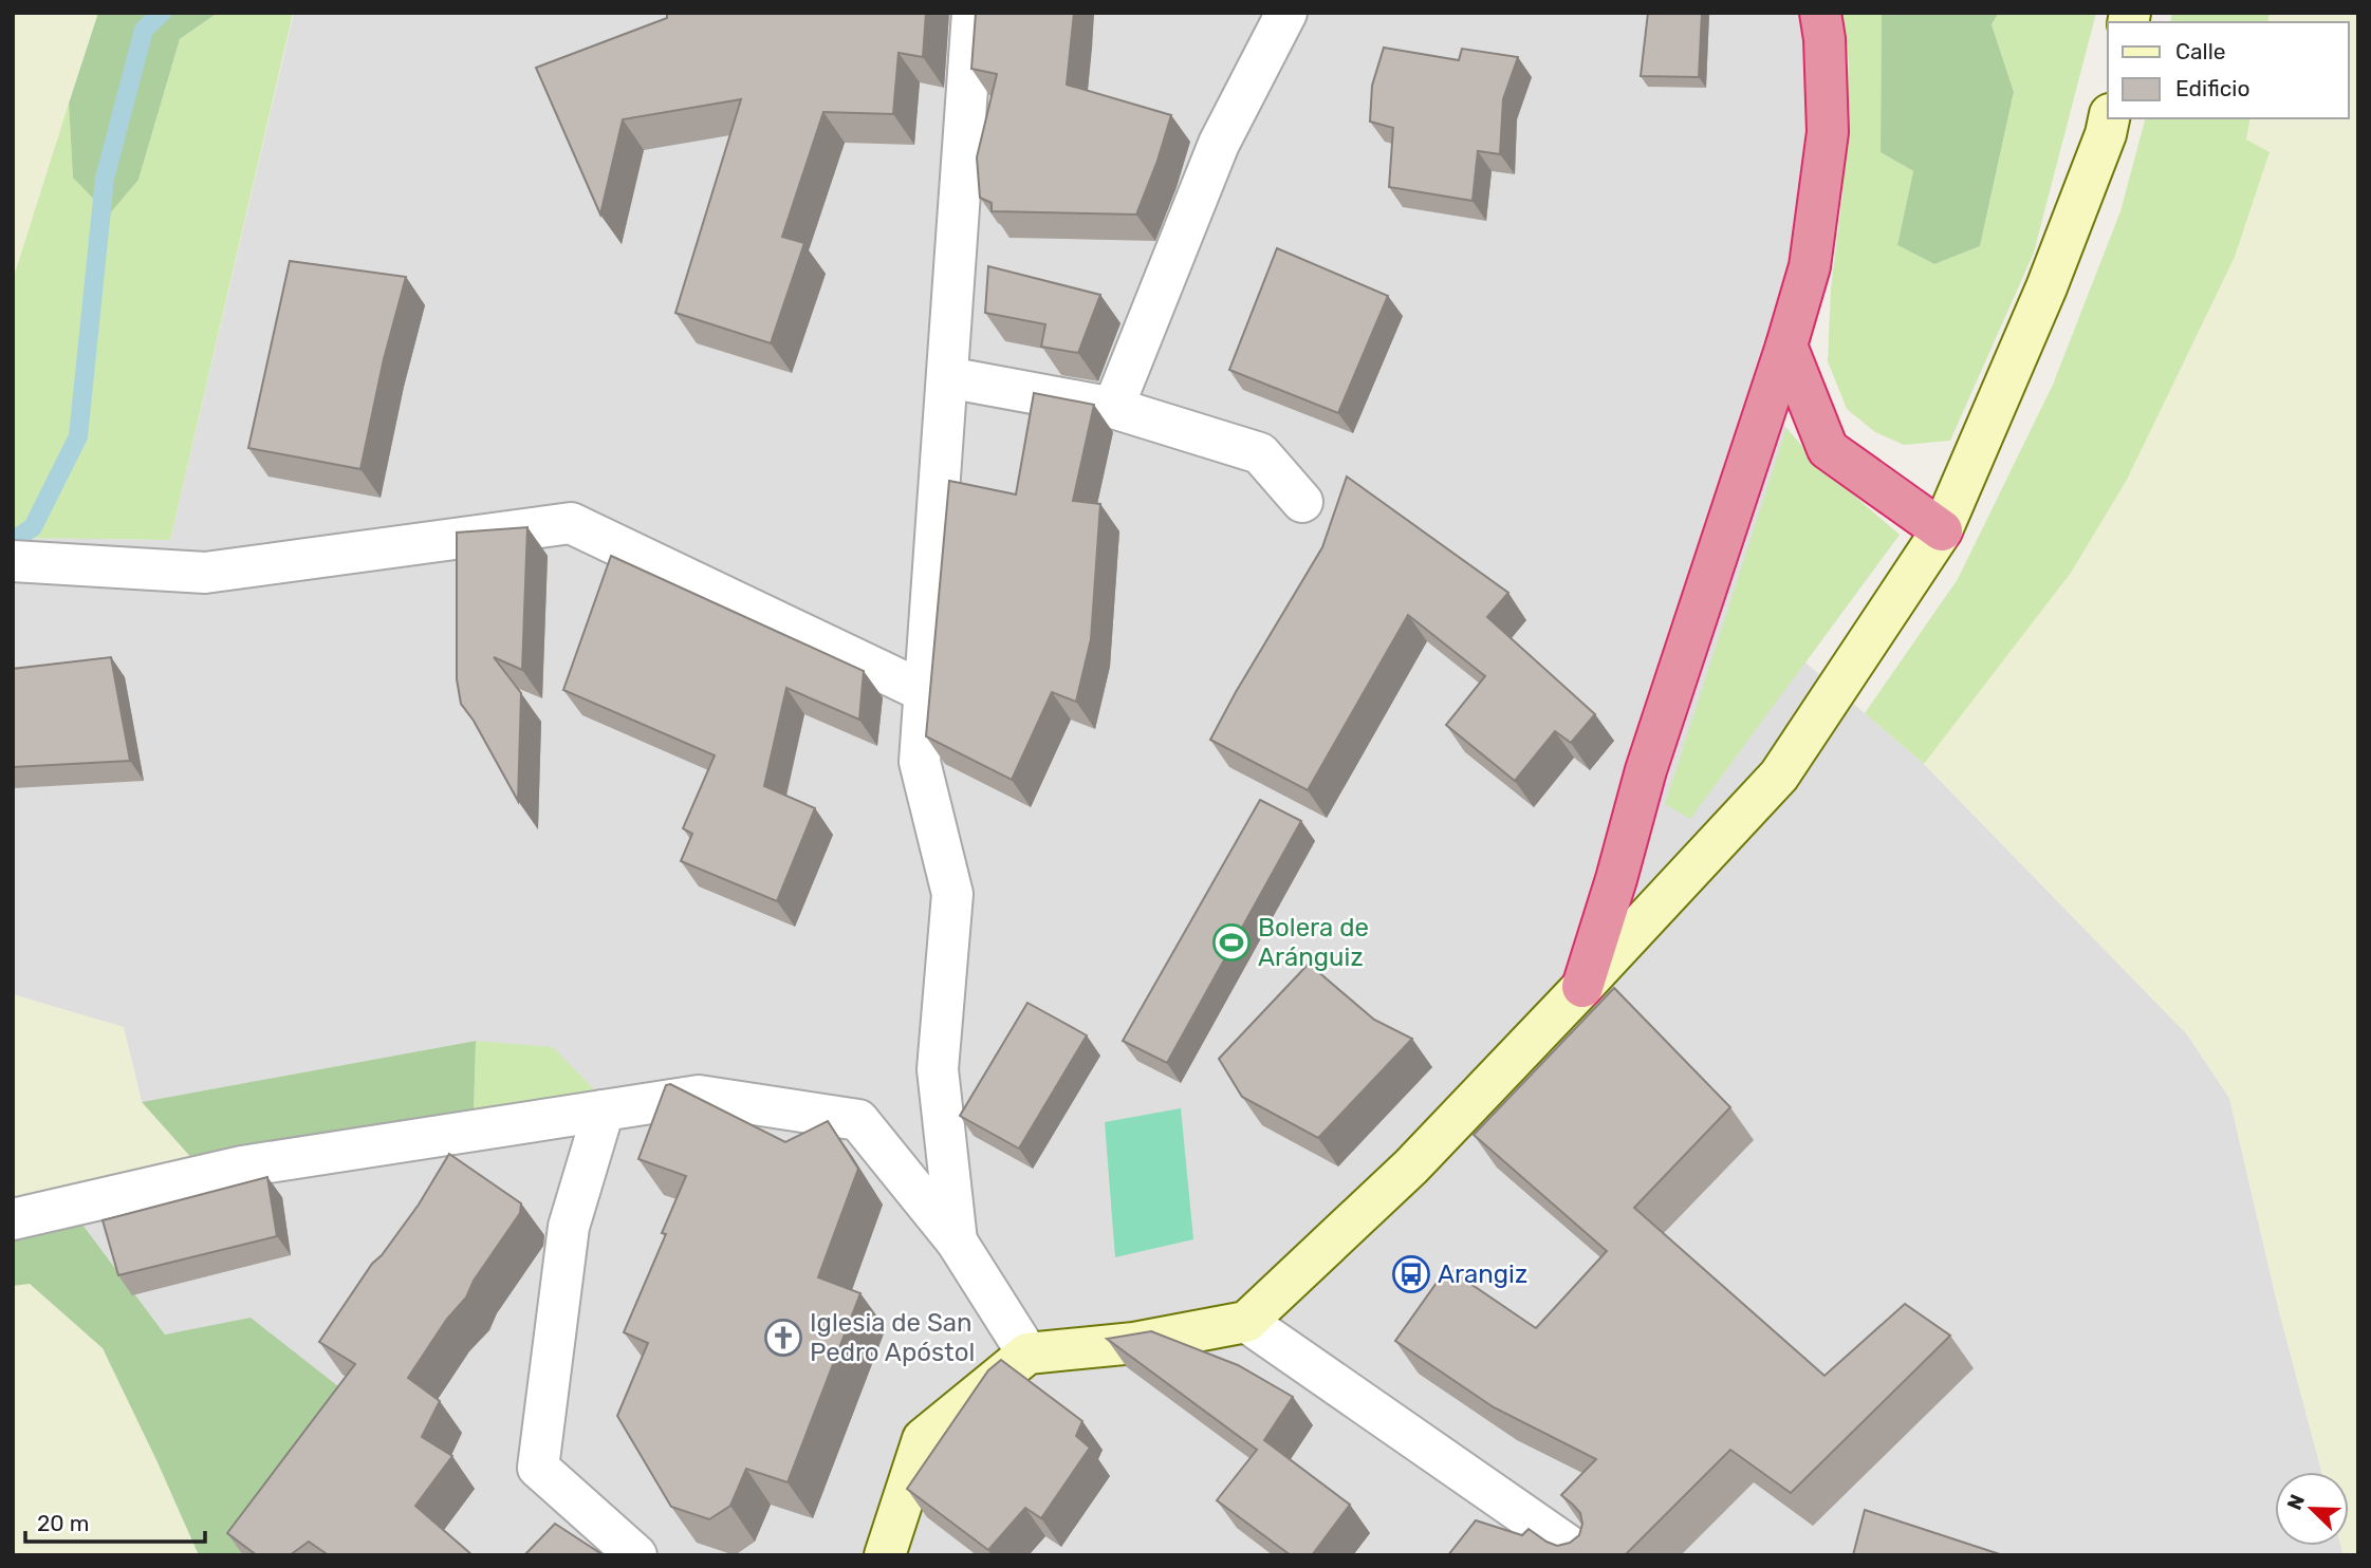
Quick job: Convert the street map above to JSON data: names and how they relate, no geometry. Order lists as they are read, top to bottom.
{
  "places": {
    "sports": ["Bolera de Aránguiz"],
    "bus stop": ["Arangiz"],
    "church": ["Iglesia de San Pedro Apóstol"]
  },
  "legend": ["Calle", "Edificio"],
  "scale_bar": "20 m",
  "north": "top left"
}
